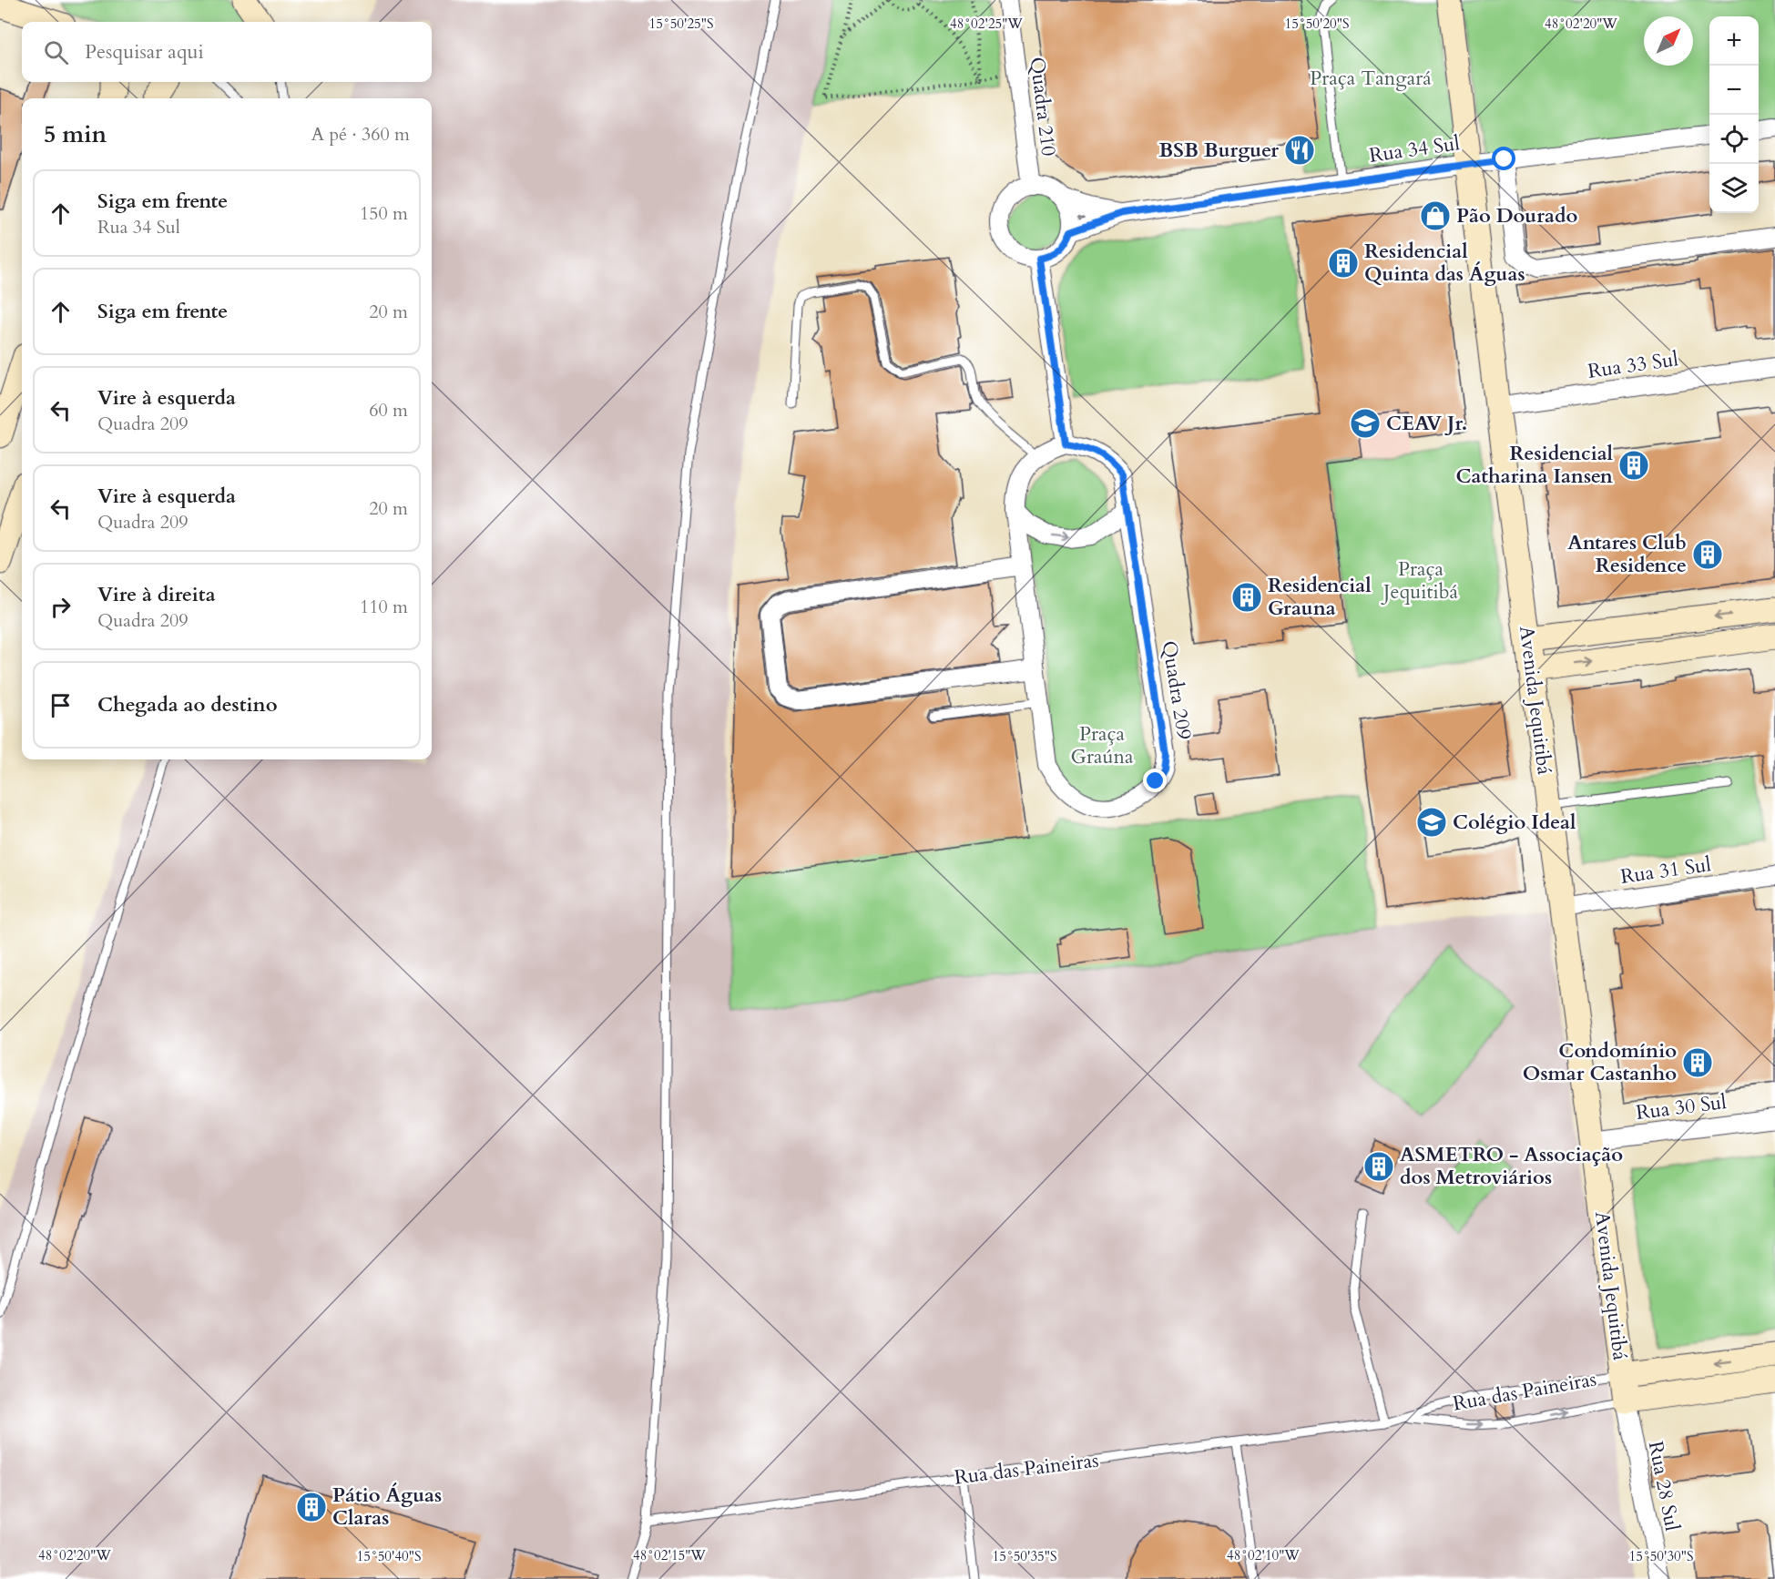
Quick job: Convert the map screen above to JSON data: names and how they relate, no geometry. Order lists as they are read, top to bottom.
{
  "streets": {
    "street": [
      "Quadra 210",
      "Rua 34 Sul",
      "Rua 33 Sul",
      "Quadra 209",
      "Avenida Jequitibá",
      "Rua 31 Sul",
      "Rua 30 Sul",
      "Rua das Paineiras",
      "Rua 28 Sul"
    ]
  },
  "crossings": [
    ["Quadra 210", "Rua 34 Sul"],
    ["Rua 34 Sul", "Avenida Jequitibá"],
    ["Rua 33 Sul", "Avenida Jequitibá"],
    ["Avenida Jequitibá", "Rua 31 Sul"],
    ["Avenida Jequitibá", "Rua 30 Sul"],
    ["Avenida Jequitibá", "Rua das Paineiras"],
    ["Avenida Jequitibá", "Rua 28 Sul"],
    ["Rua das Paineiras", "Rua 28 Sul"]
  ],
  "parks": ["Praça Tangará", "Praça Jequitibá", "Praça Graúna"],
  "places": {
    "restaurant": ["BSB Burguer"],
    "shop": ["Pão Dourado"],
    "building": [
      "Residencial Quinta das Águas",
      "Residencial Catharina Iansen",
      "Antares Club Residence",
      "Residencial Grauna",
      "Condomínio Osmar Castanho",
      "ASMETRO - Associação dos Metroviários",
      "Pátio Águas Claras"
    ],
    "school or university": ["CEAV Jr.", "Colégio Ideal"]
  },
  "north": "top right",
  "page": {
    "map_buttons": ["+", "−"],
    "search": "Pesquisar aqui",
    "heading": ["5 min", "A pé · 360 m"],
    "list": [
      ["Siga em frente", "Rua 34 Sul", "150 m"],
      ["Siga em frente", "20 m"],
      ["Vire à esquerda", "Quadra 209", "60 m"],
      ["Vire à esquerda", "Quadra 209", "20 m"],
      ["Vire à direita", "Quadra 209", "110 m"],
      "Chegada ao destino"
    ]
  },
  "coordinates": [
    "15°50'25\"S",
    "15°50'20\"S",
    "48°02'25\"W",
    "48°02'20\"W",
    "48°02'15\"W",
    "48°02'10\"W",
    "15°50'40\"S",
    "15°50'35\"S",
    "15°50'30\"S"
  ]
}
